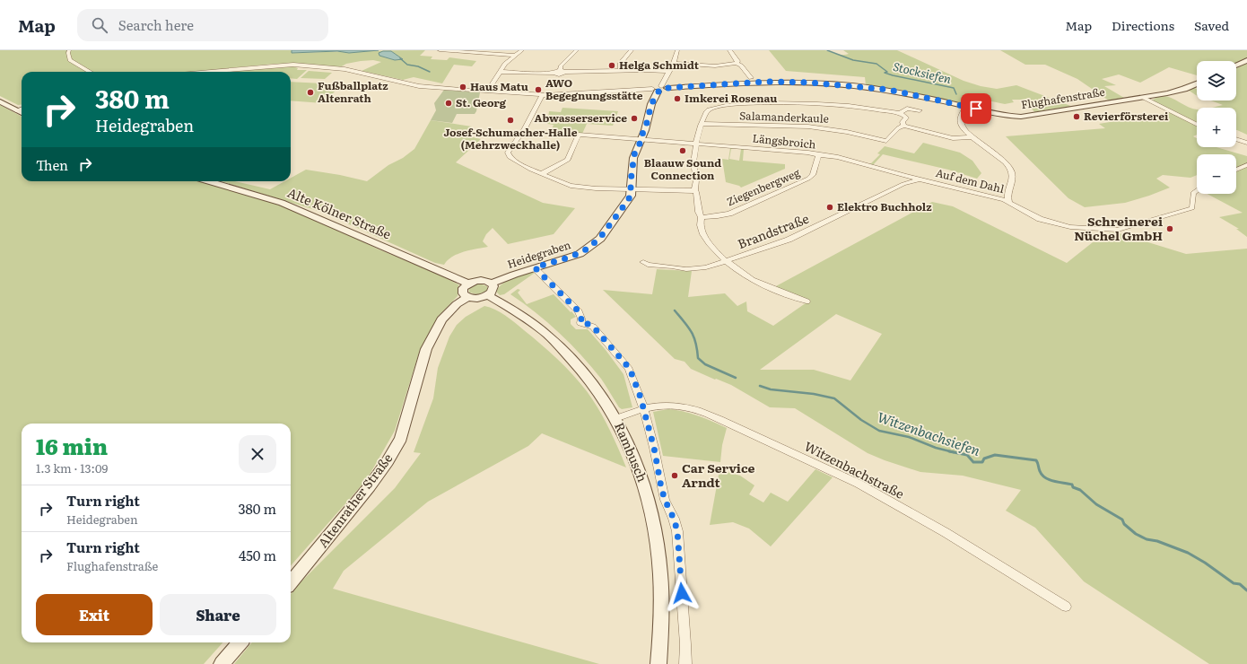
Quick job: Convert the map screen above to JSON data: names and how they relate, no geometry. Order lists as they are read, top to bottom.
{
  "streets": {
    "main road": [
      "Flughafenstraße",
      "Alte Kölner Straße",
      "Heidegraben",
      "Rambusch",
      "Altenrather Straße"
    ],
    "street": [
      "Salamanderkaule",
      "Längsbroich",
      "Auf dem Dahl",
      "Ziegenbergweg",
      "Brandstraße",
      "Witzenbachstraße"
    ]
  },
  "crossings": [
    ["Flughafenstraße", "Heidegraben"],
    ["Längsbroich", "Auf dem Dahl"],
    ["Längsbroich", "Ziegenbergweg"],
    ["Längsbroich", "Brandstraße"],
    ["Längsbroich", "Heidegraben"],
    ["Auf dem Dahl", "Brandstraße"],
    ["Heidegraben", "Rambusch"],
    ["Rambusch", "Witzenbachstraße"]
  ],
  "water": ["Stocksiefen", "Witzenbachsiefen"],
  "places": [
    "Helga Schmidt",
    "Haus Matu",
    "AWO Begegnungsstätte",
    "Fußballplatz Altenrath",
    "Imkerei Rosenau",
    "St. Georg",
    "Revierförsterei",
    "Abwasserservice",
    "Josef-Schumacher-Halle (Mehrzweckhalle)",
    "Blaauw Sound Connection",
    "Elektro Buchholz",
    "Schreinerei Nüchel GmbH",
    "Car Service Arndt"
  ],
  "page": {
    "header": "Map",
    "search": "Search here",
    "nav": ["Map", "Directions", "Saved"],
    "map_buttons": ["+", "−"],
    "turn": ["380 m", "Heidegraben"],
    "then": "Then",
    "heading": ["16 min", "1.3 km · 13:09"],
    "list": [
      {
        "name": "Turn right",
        "note": "Heidegraben",
        "value": "380 m"
      },
      {
        "name": "Turn right",
        "note": "Flughafenstraße",
        "value": "450 m"
      }
    ],
    "buttons": ["Exit", "Share"]
  }
}
